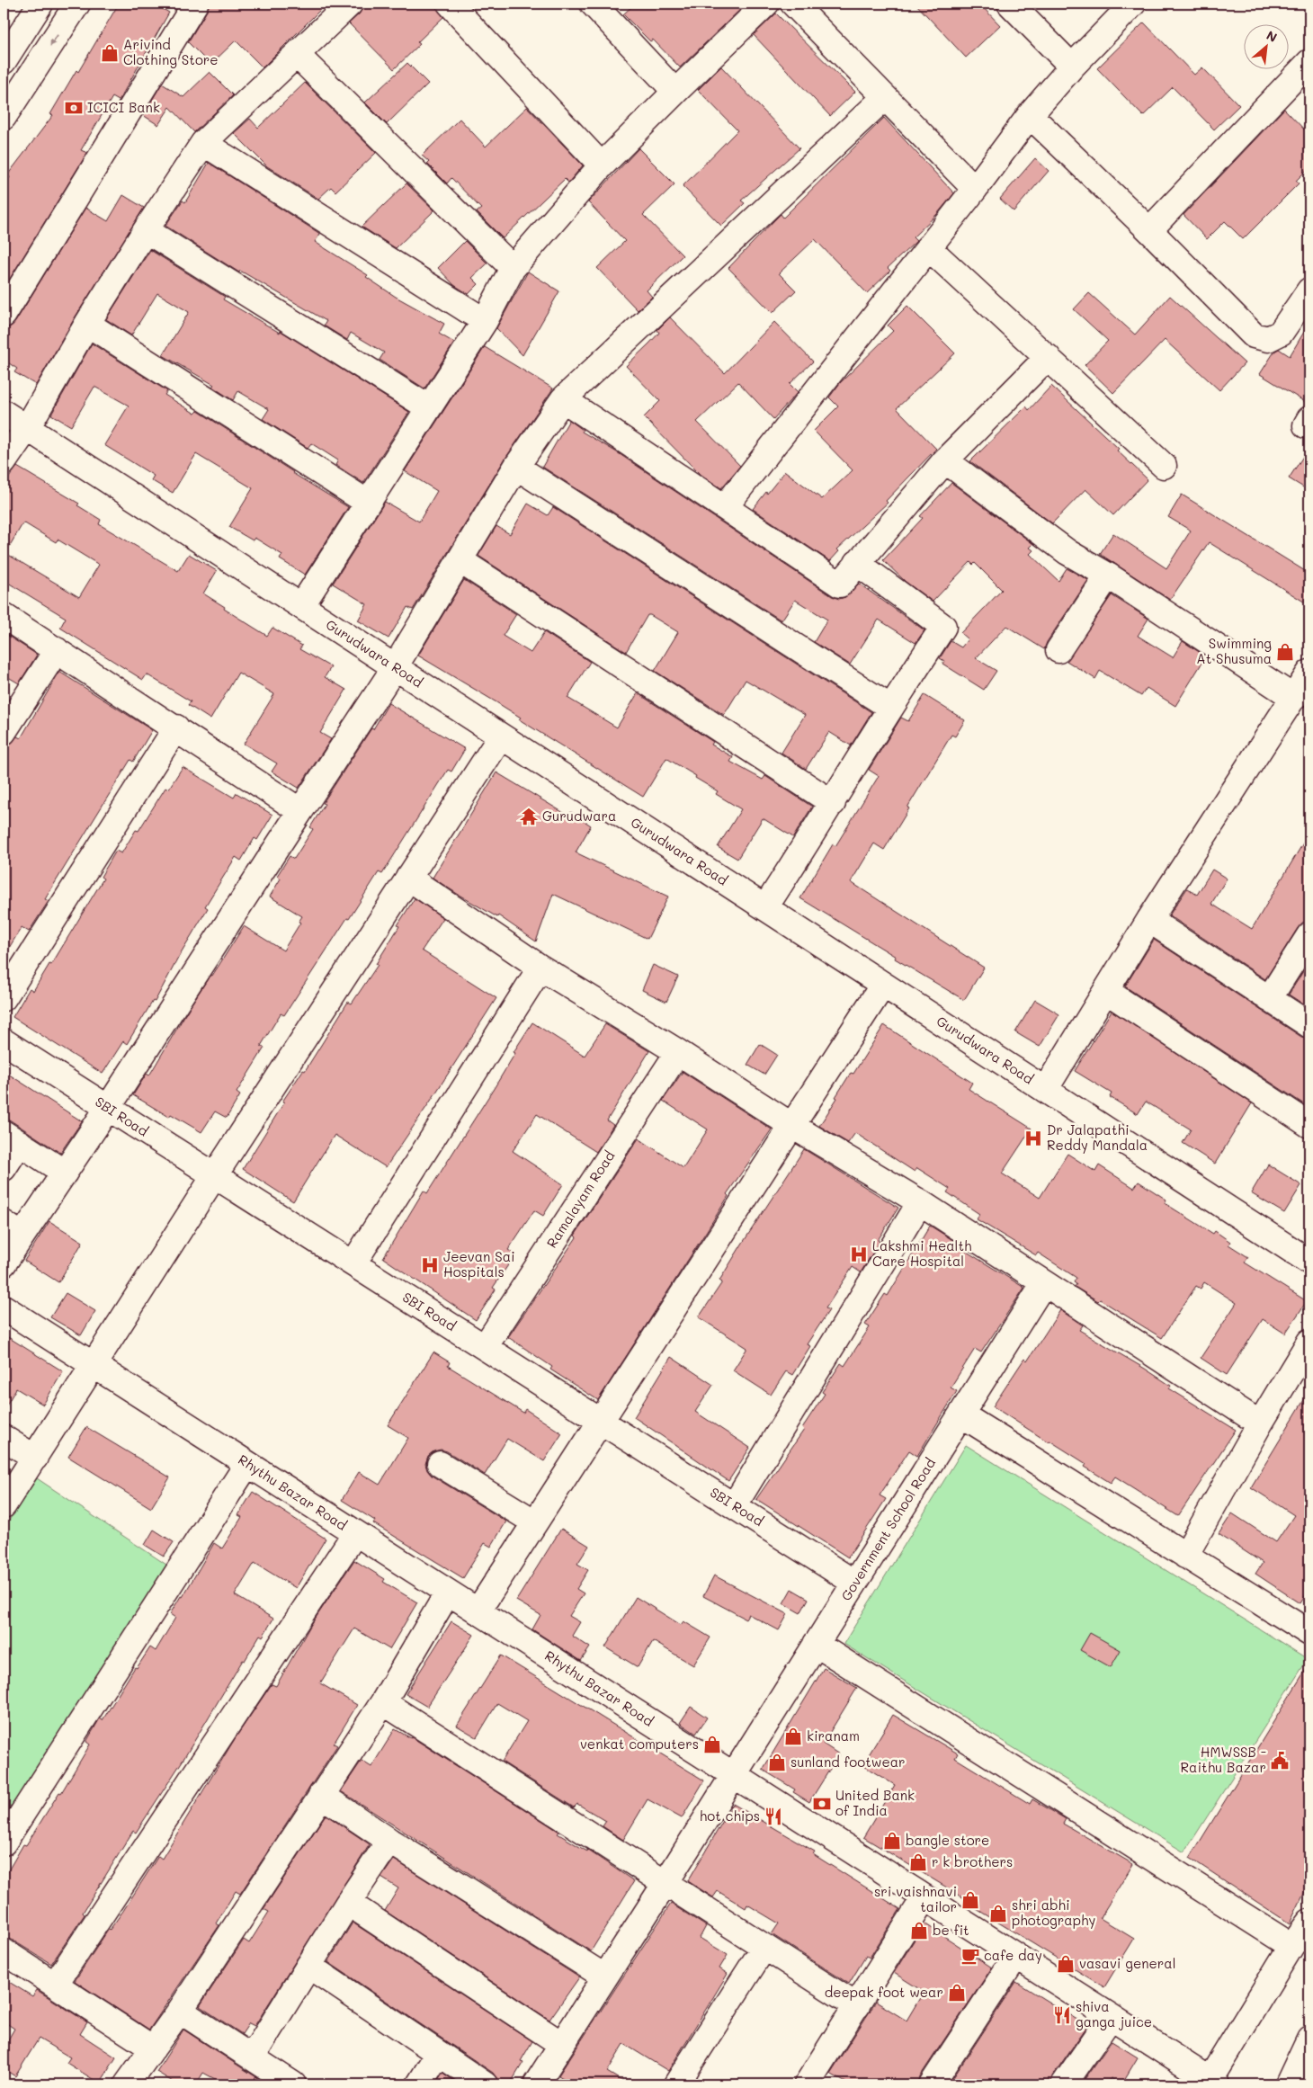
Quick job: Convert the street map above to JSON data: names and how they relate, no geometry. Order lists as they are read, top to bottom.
{
  "streets": {
    "street": [
      "Gurudwara Road",
      "SBI Road",
      "Ramalayam Road",
      "Rhythu Bazar Road",
      "Government School Road"
    ]
  },
  "crossings": [
    ["SBI Road", "Ramalayam Road"],
    ["SBI Road", "Government School Road"],
    ["Rhythu Bazar Road", "Government School Road"]
  ],
  "places": {
    "shop": [
      "Arivind Clothing Store",
      "Swimming At Shusuma",
      "kiranam",
      "venkat computers",
      "sunland footwear",
      "bangle store",
      "r k brothers",
      "sri vaishnavi tailor",
      "shri abhi photography",
      "be fit",
      "vasavi general",
      "deepak foot wear"
    ],
    "bank": ["ICICI Bank", "United Bank of India"],
    "temple": ["Gurudwara"],
    "hospital": ["Dr Jalapathi Reddy Mandala", "Lakshmi Health Care Hospital", "Jeevan Sai Hospitals"],
    "public building": ["HMWSSB - Raithu Bazar"],
    "restaurant": ["hot chips", "shiva ganga juice"],
    "cafe": ["cafe day"]
  },
  "north": "top right"
}
